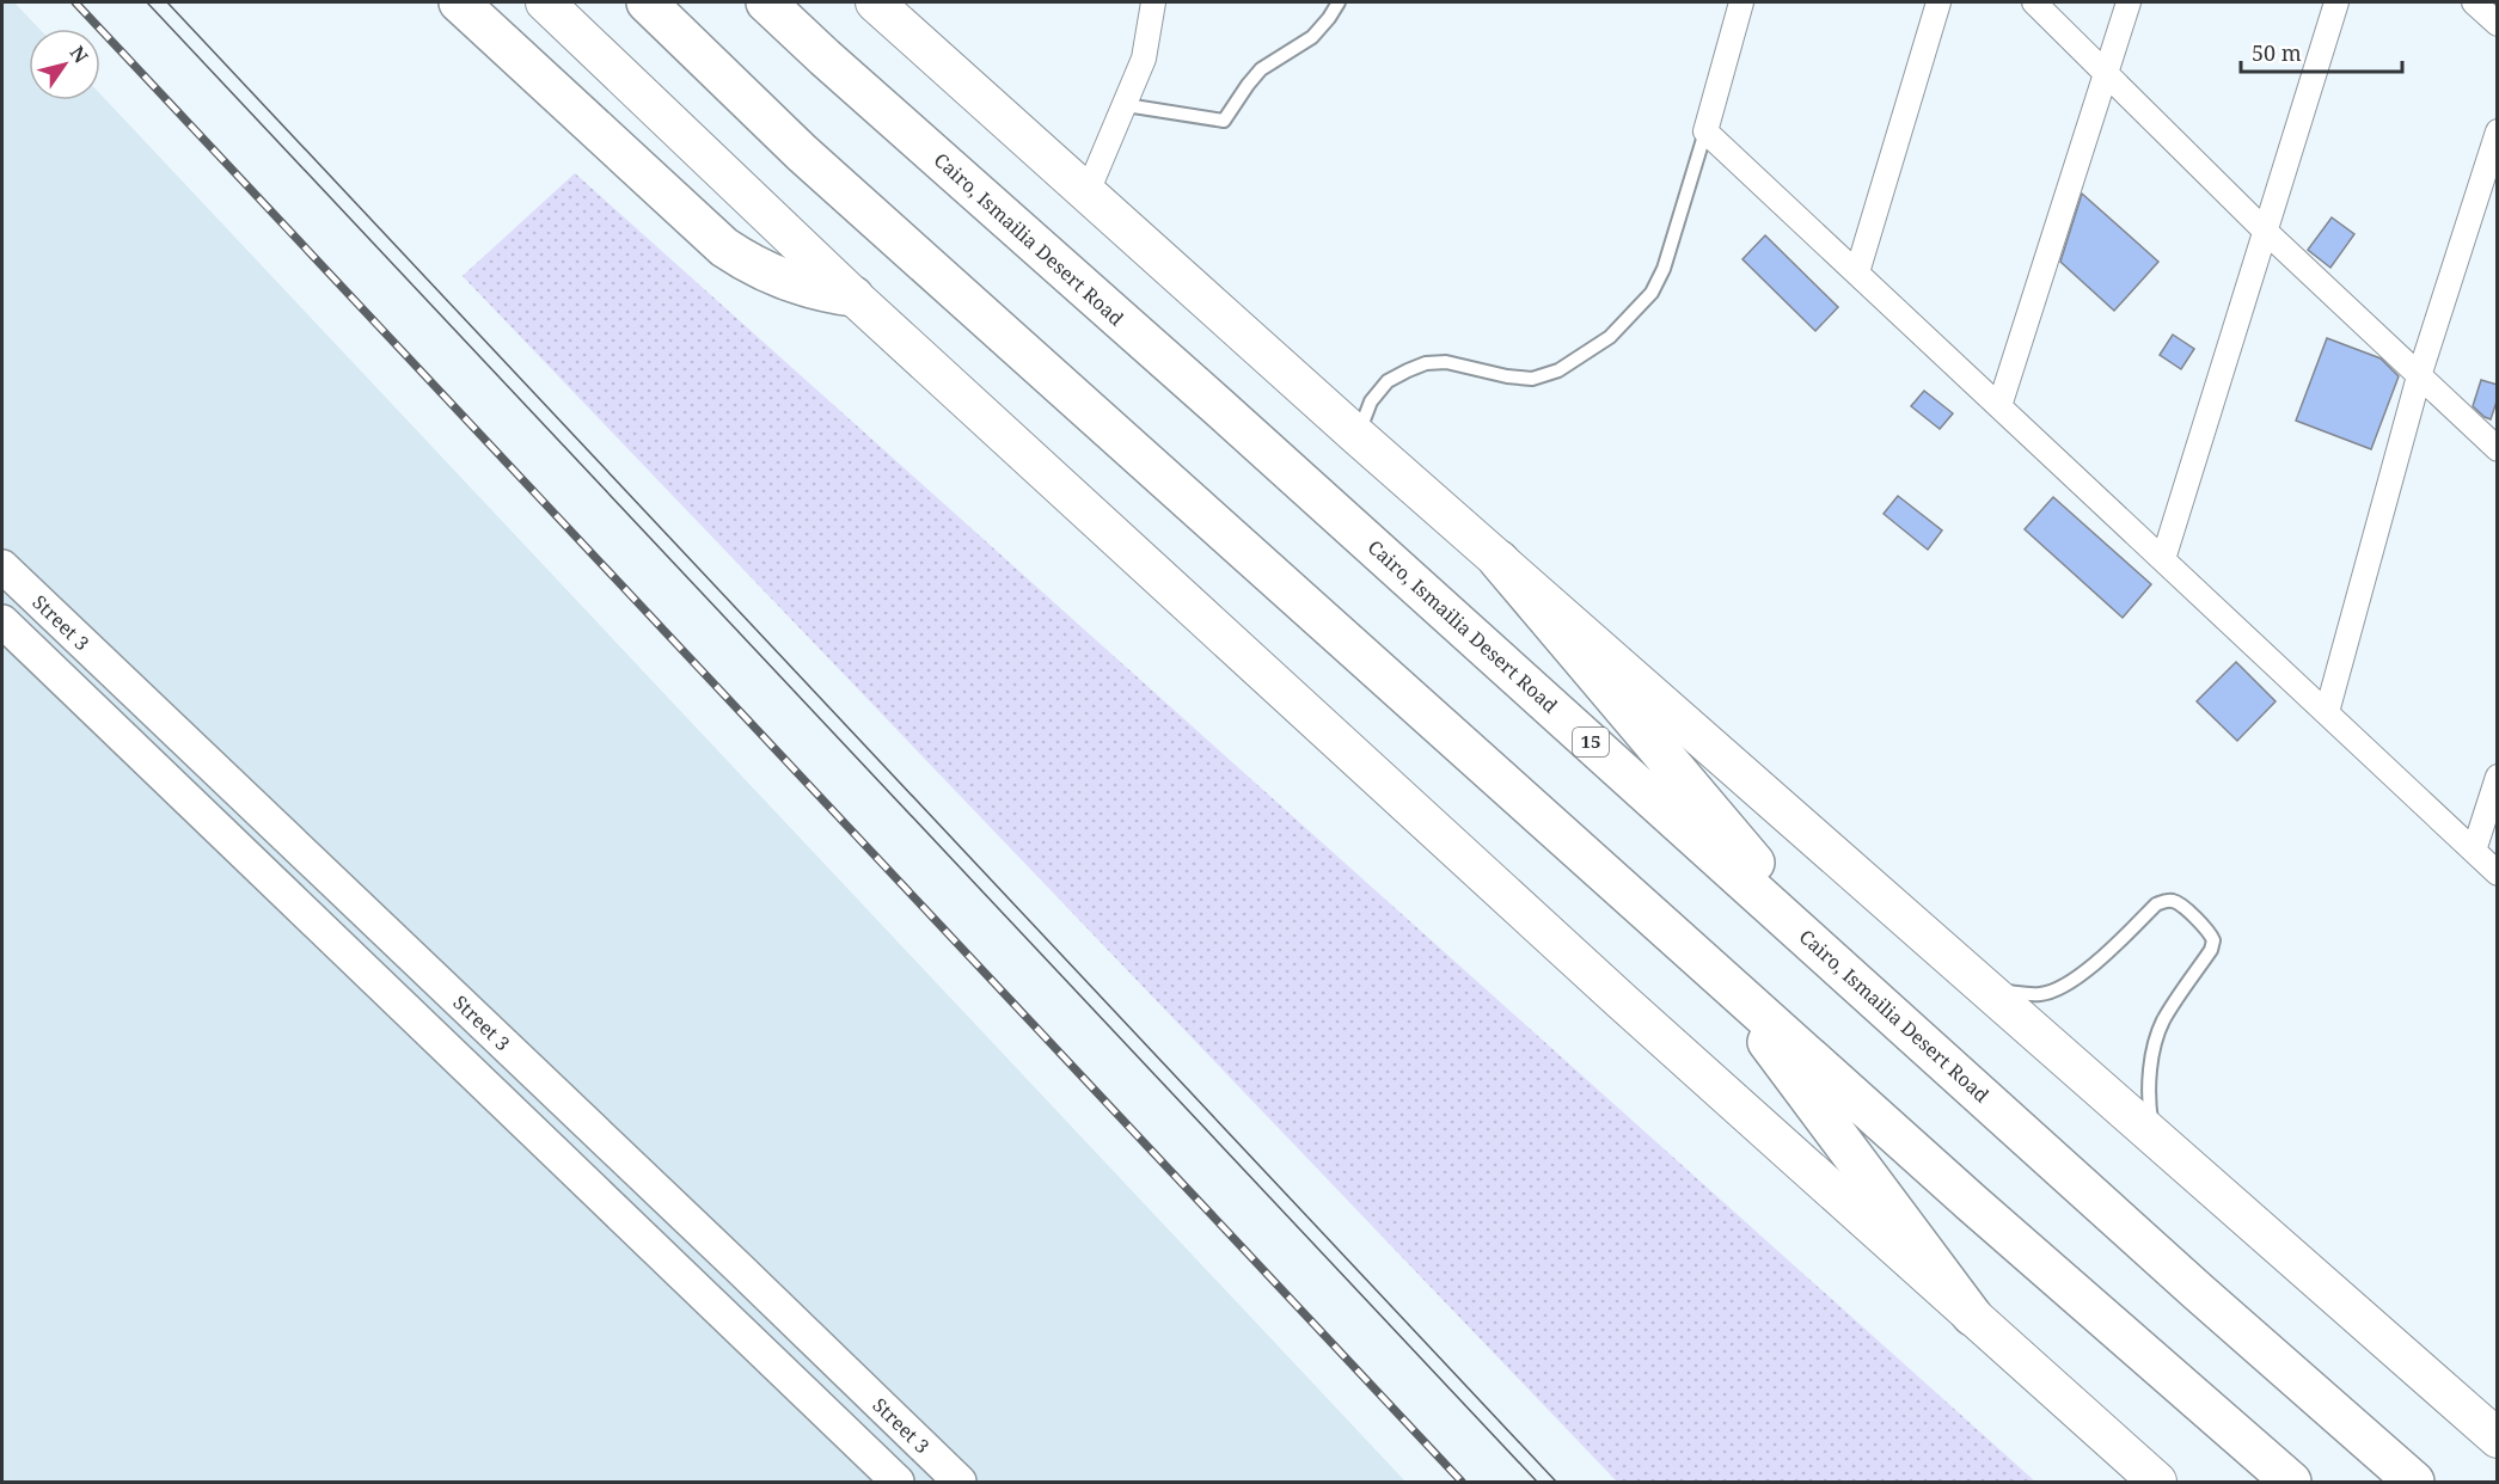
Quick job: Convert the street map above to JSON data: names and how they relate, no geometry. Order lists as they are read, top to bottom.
{
  "streets": {
    "highway": ["Cairo, Ismailia Desert Road", "15"],
    "main road": ["Street 3"]
  },
  "scale_bar": "50 m",
  "north": "top right"
}
